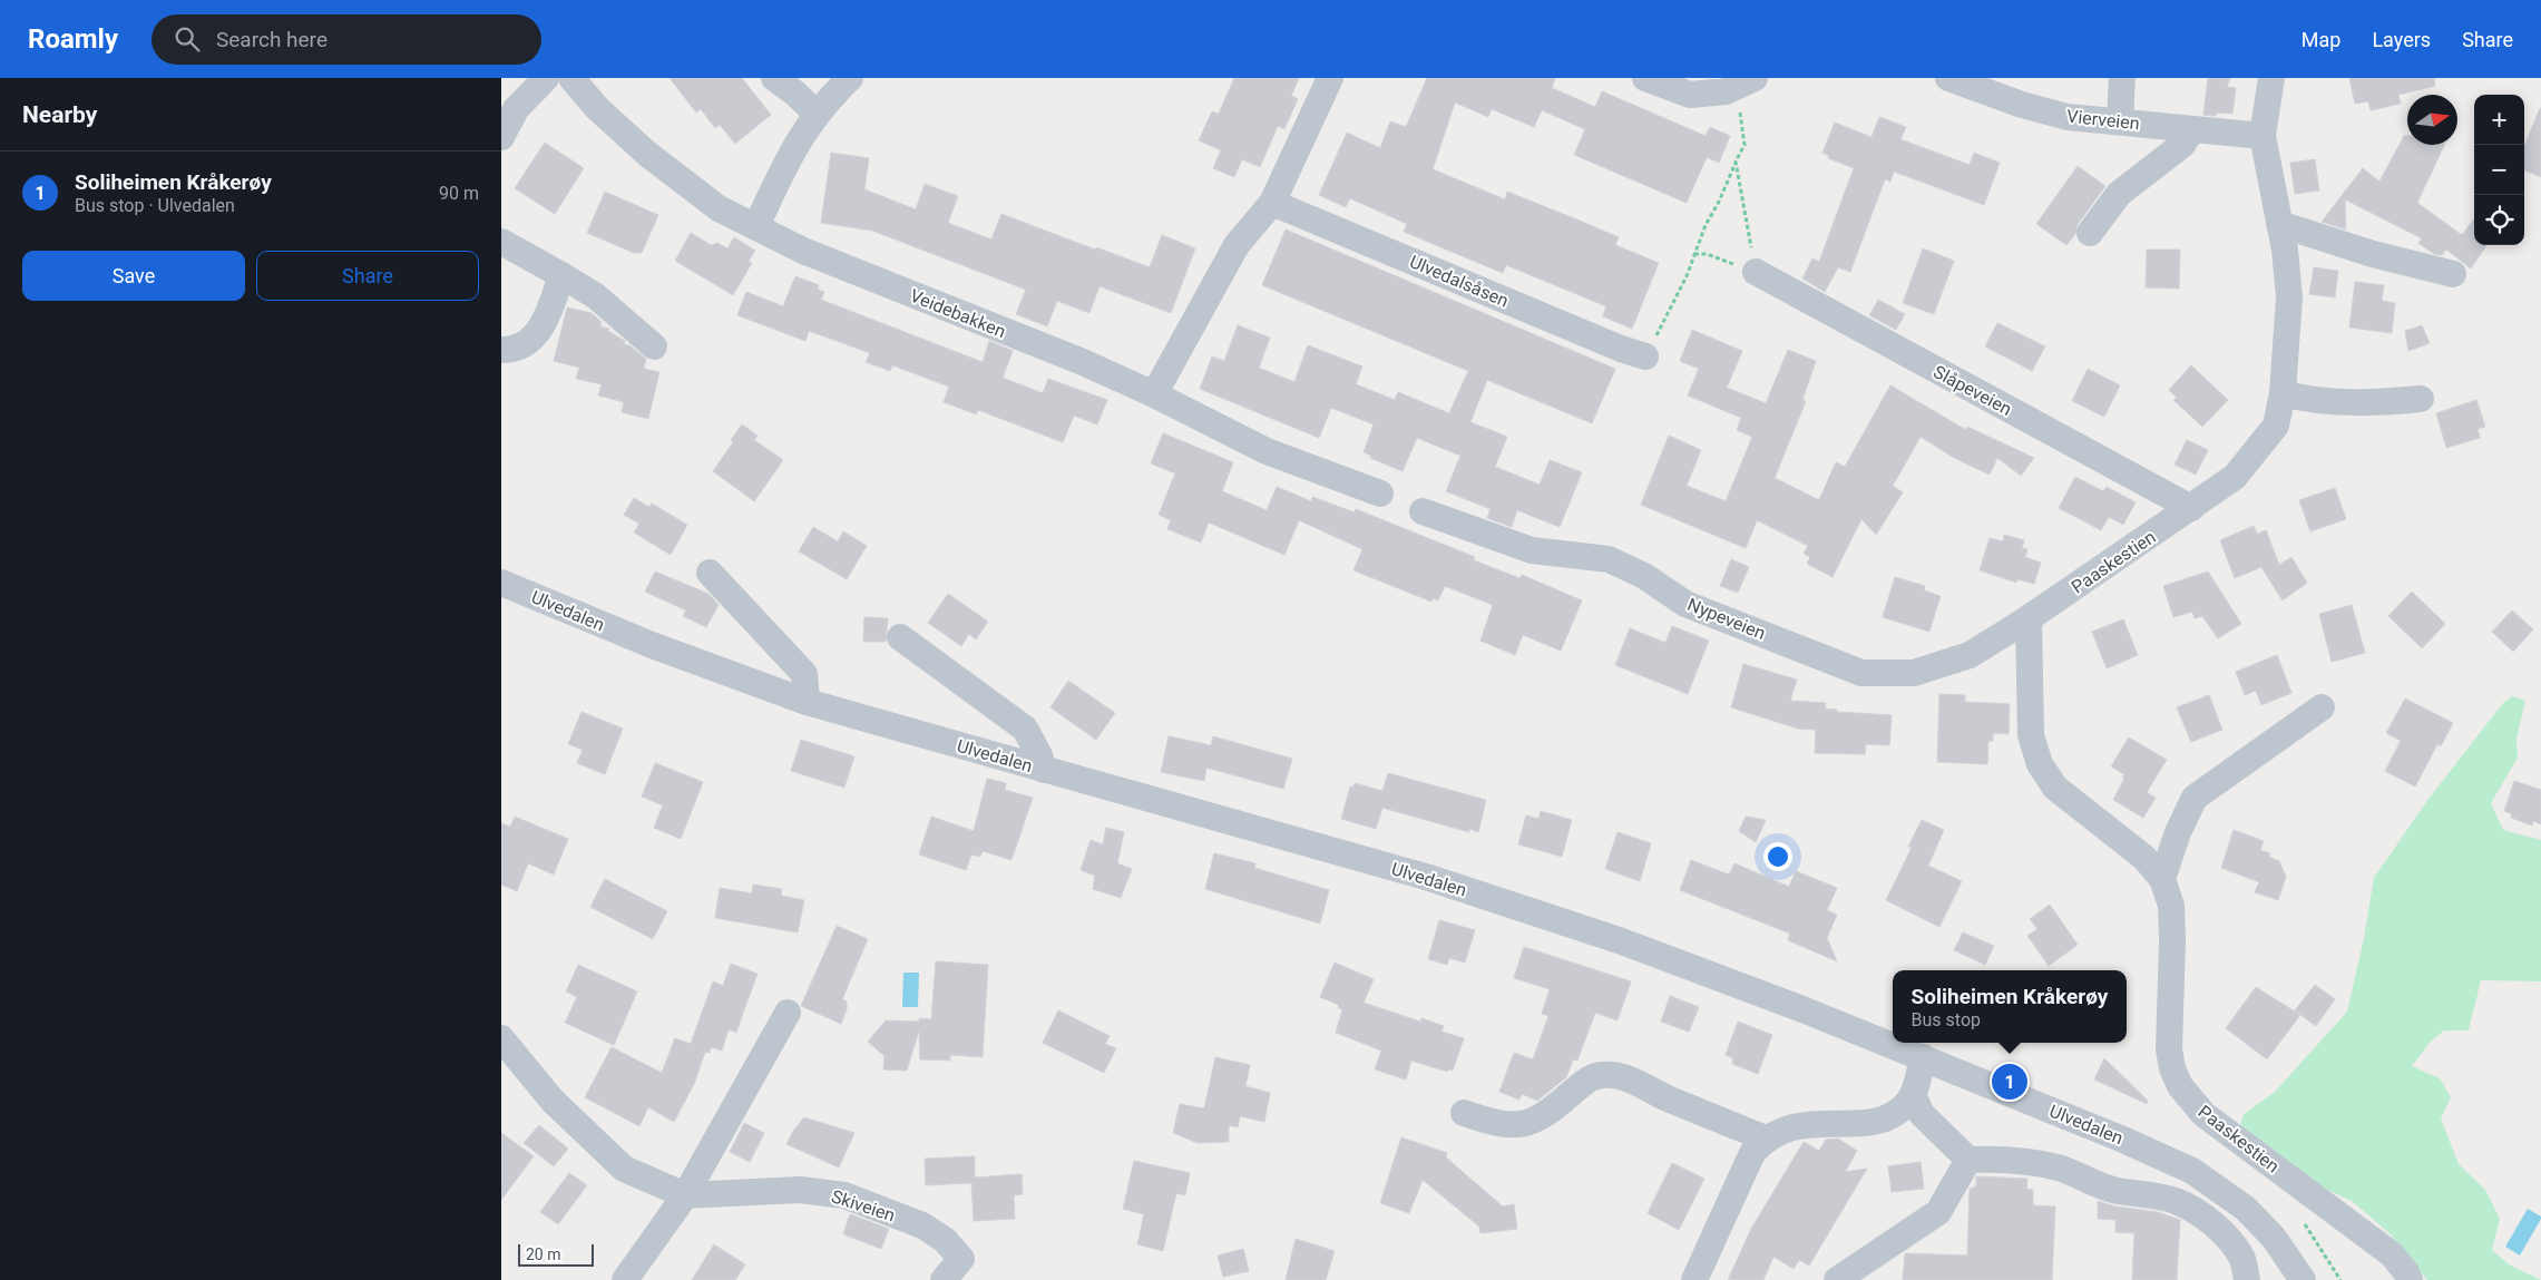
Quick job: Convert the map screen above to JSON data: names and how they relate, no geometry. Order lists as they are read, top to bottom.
{
  "streets": {
    "street": [
      "Vierveien",
      "Ulvedalsåsen",
      "Veidebakken",
      "Slåpeveien",
      "Paaskestien",
      "Ulvedalen",
      "Nypeveien",
      "Skiveien"
    ]
  },
  "crossings": [
    ["Vierveien", "Paaskestien"],
    ["Slåpeveien", "Paaskestien"],
    ["Paaskestien", "Nypeveien"]
  ],
  "scale_bar": "20 m",
  "north": "right",
  "page": {
    "header": "Roamly",
    "search": "Search here",
    "nav": ["Map", "Layers", "Share"],
    "heading": "Nearby",
    "map_buttons": ["+", "−"],
    "list": [
      {
        "mark": "1",
        "name": "Soliheimen Kråkerøy",
        "note": "Bus stop · Ulvedalen",
        "value": "90 m"
      }
    ],
    "buttons": ["Save", "Share"],
    "popup": ["Soliheimen Kråkerøy", "Bus stop"],
    "pins": "1",
    "scale": "20 m"
  }
}
